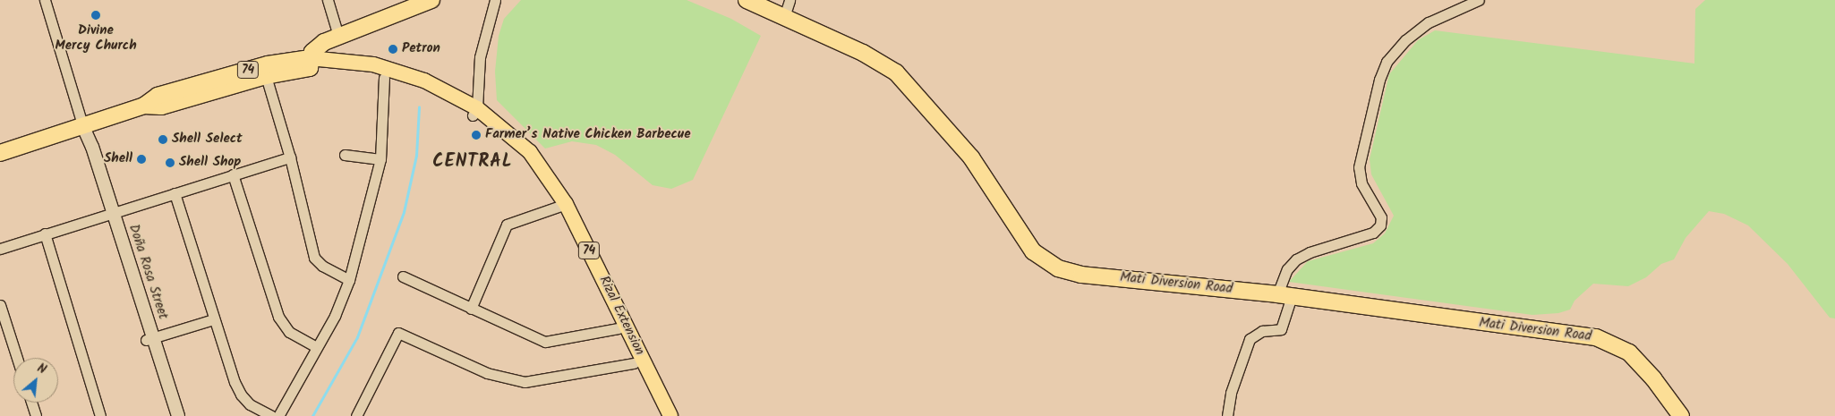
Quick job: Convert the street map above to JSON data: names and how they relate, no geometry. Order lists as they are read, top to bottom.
{
  "streets": {
    "highway": ["74", "Mati Diversion Road"],
    "main road": ["Rizal Extension"],
    "street": ["Doña Rosa Street"]
  },
  "crossings": [
    ["74", "Doña Rosa Street"],
    ["74", "Rizal Extension"]
  ],
  "districts": ["CENTRAL"],
  "places": [
    "Divine Mercy Church",
    "Petron",
    "Farmer’s Native Chicken Barbecue",
    "Shell Select",
    "Shell",
    "Shell Shop"
  ],
  "north": "top right"
}
